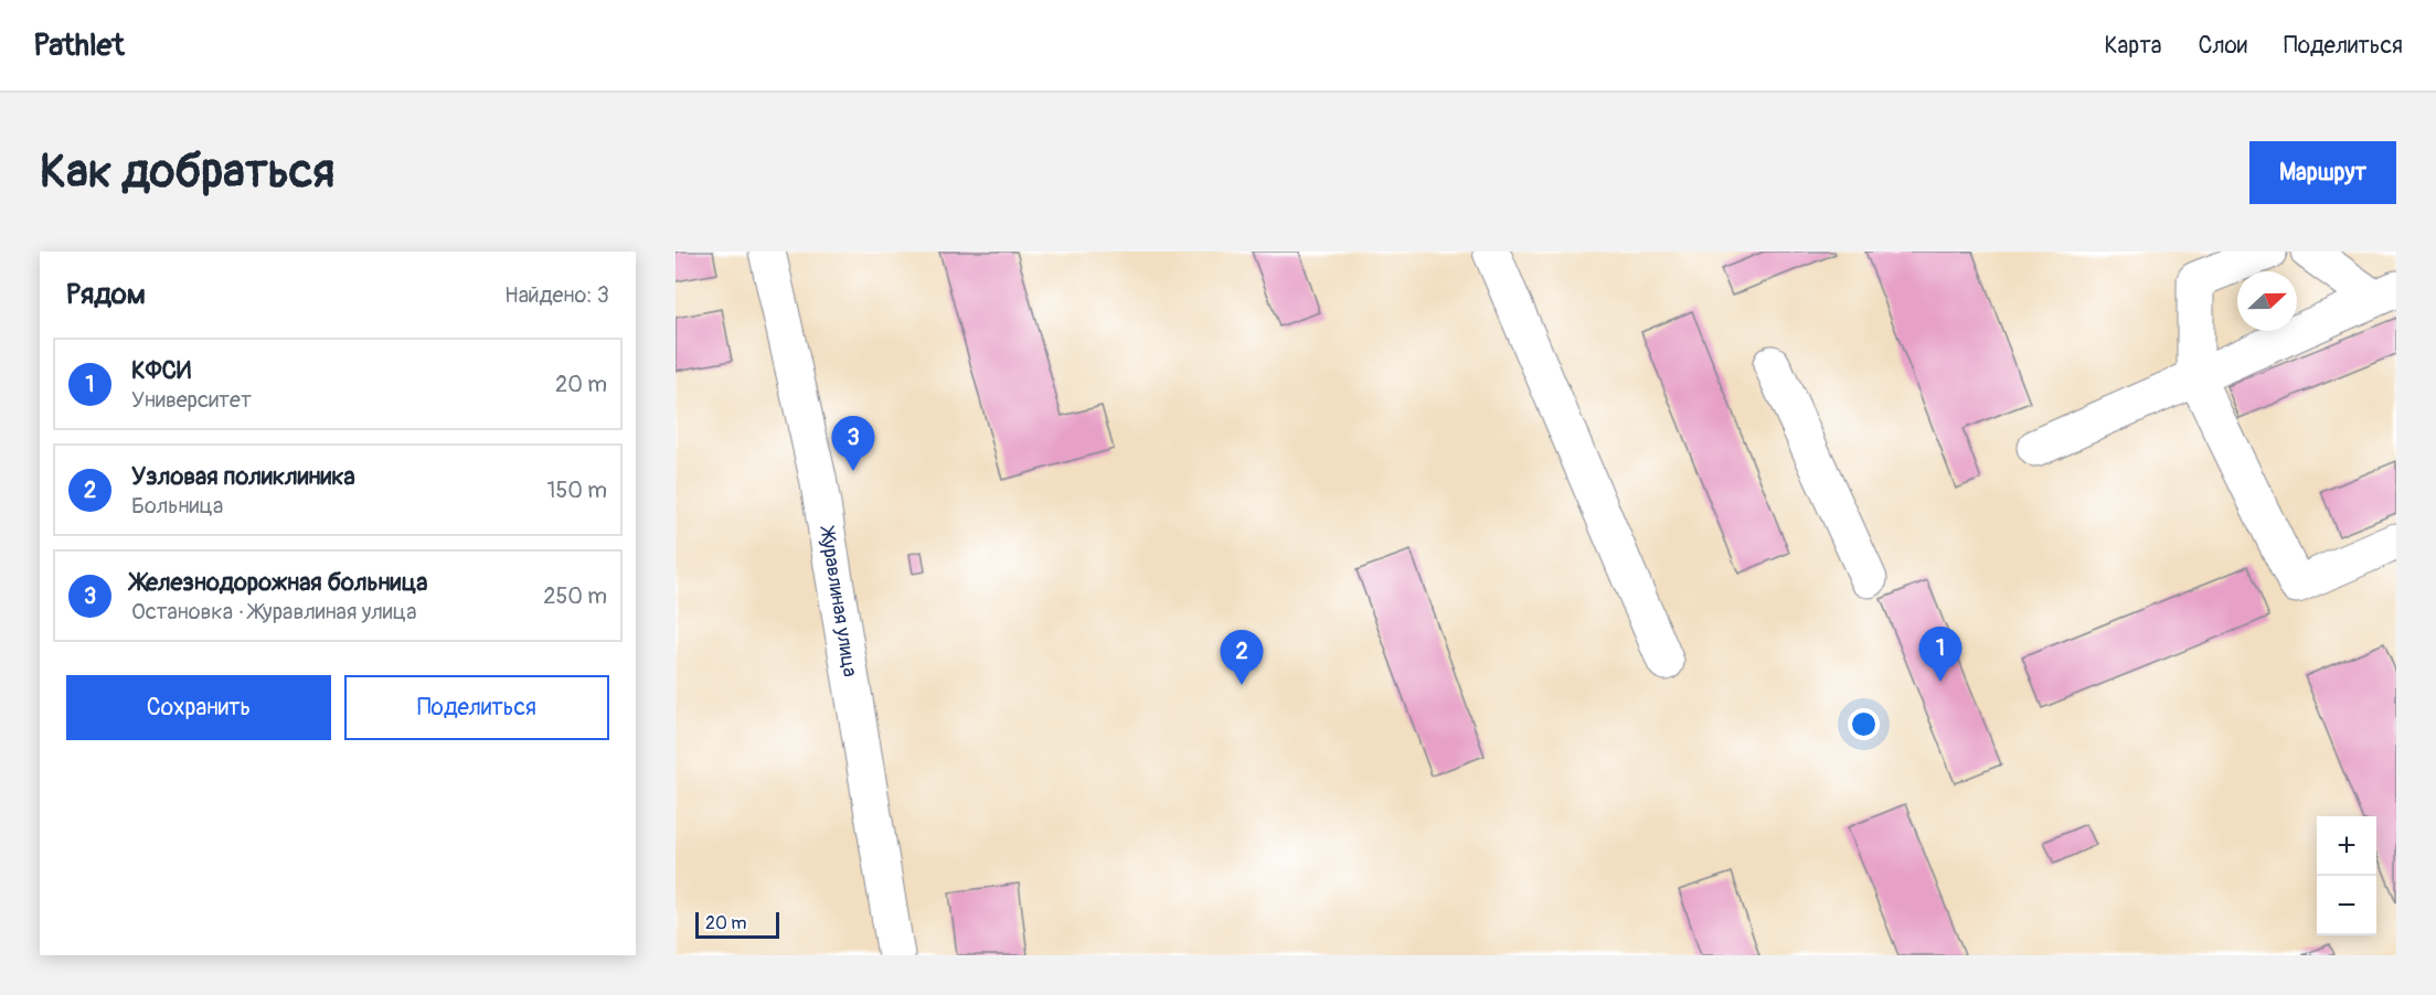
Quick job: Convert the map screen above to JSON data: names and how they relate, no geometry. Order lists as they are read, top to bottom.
{
  "streets": {
    "street": ["Журавлиная улица"]
  },
  "scale_bar": "20 m",
  "north": "right",
  "page": {
    "header": "Pathlet",
    "nav": ["Карта", "Слои", "Поделиться"],
    "buttons": [
      "Маршрут",
      ["Сохранить", "Поделиться"]
    ],
    "title": "Как добраться",
    "heading": ["Рядом", "Найдено: 3"],
    "list": [
      {
        "mark": "1",
        "name": "КФСИ",
        "note": "Университет",
        "value": "20 m"
      },
      {
        "mark": "2",
        "name": "Узловая поликлиника",
        "note": "Больница",
        "value": "150 m"
      },
      {
        "mark": "3",
        "name": "Железнодорожная больница",
        "note": "Остановка · Журавлиная улица",
        "value": "250 m"
      }
    ],
    "pins": ["3", "1", "2"],
    "map_buttons": ["+", "−"],
    "scale": "20 m"
  }
}
